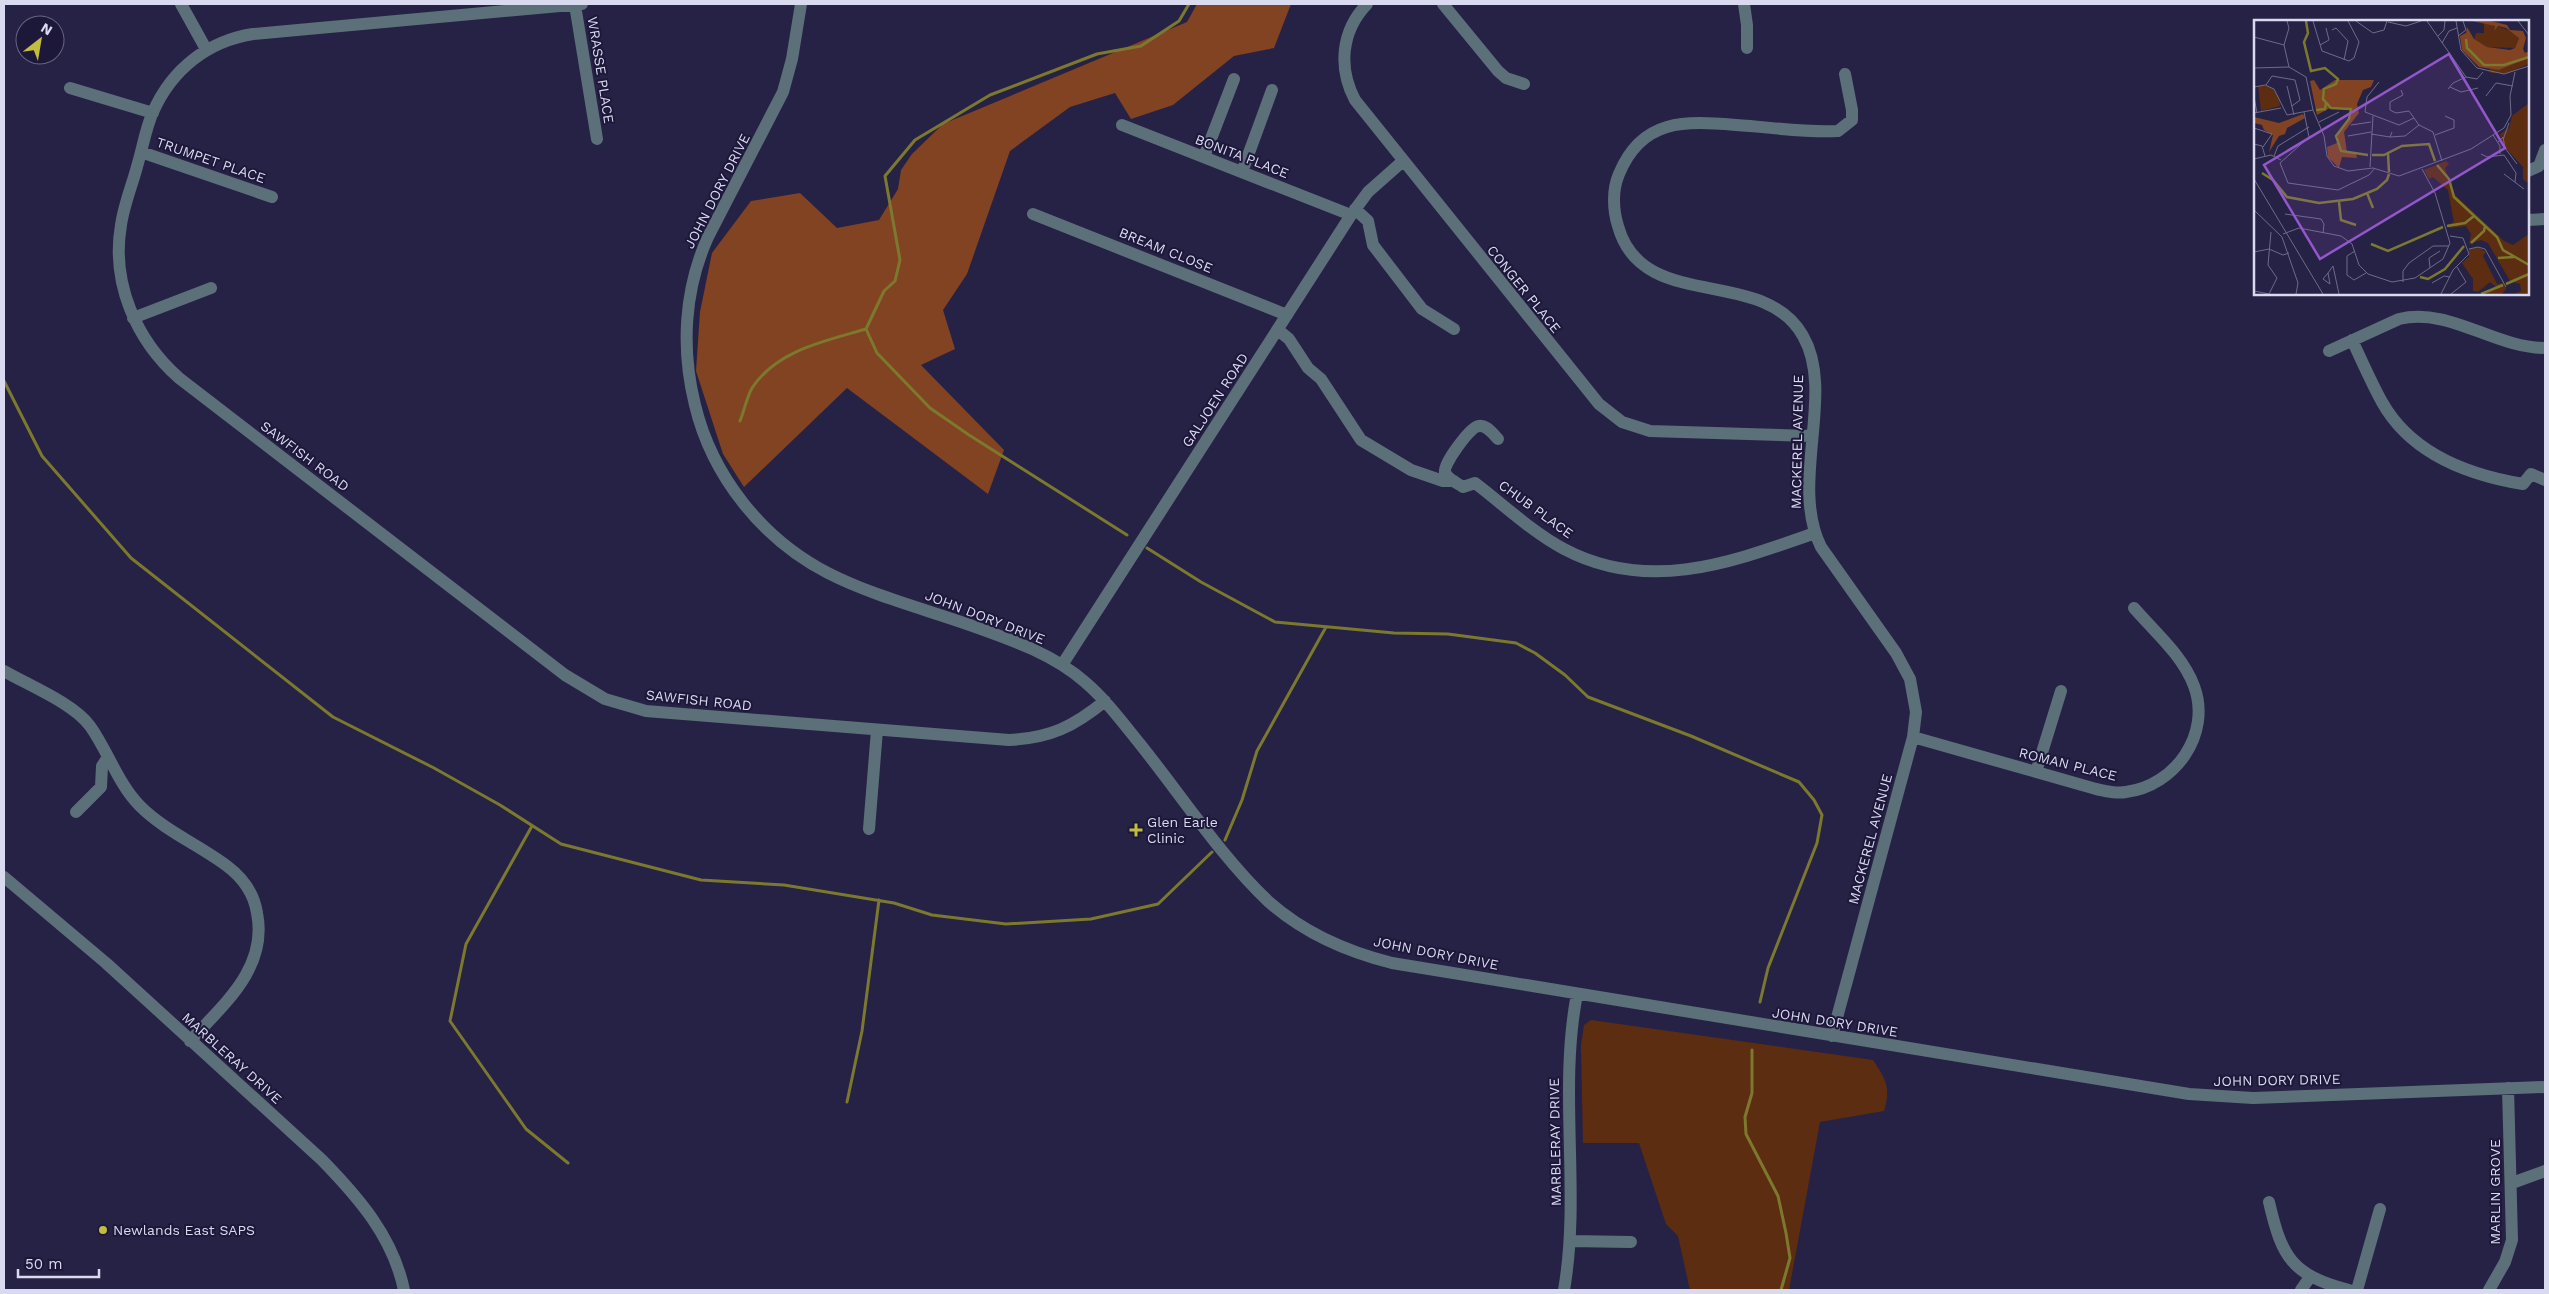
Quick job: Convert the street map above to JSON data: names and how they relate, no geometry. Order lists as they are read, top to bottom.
{
  "streets": {
    "street": [
      "WRASSE PLACE",
      "BONITA PLACE",
      "TRUMPET PLACE",
      "JOHN DORY DRIVE",
      "BREAM CLOSE",
      "CONGER PLACE",
      "GALJOEN ROAD",
      "MACKEREL AVENUE",
      "SAWFISH ROAD",
      "CHUB PLACE",
      "ROMAN PLACE",
      "MARBLERAY DRIVE",
      "MARLIN GROVE"
    ]
  },
  "crossings": [
    ["WRASSE PLACE", "SAWFISH ROAD"],
    ["BONITA PLACE", "GALJOEN ROAD"],
    ["TRUMPET PLACE", "SAWFISH ROAD"],
    ["JOHN DORY DRIVE", "GALJOEN ROAD"],
    ["JOHN DORY DRIVE", "MACKEREL AVENUE"],
    ["JOHN DORY DRIVE", "SAWFISH ROAD"],
    ["JOHN DORY DRIVE", "MARBLERAY DRIVE"],
    ["JOHN DORY DRIVE", "MARLIN GROVE"],
    ["BREAM CLOSE", "GALJOEN ROAD"],
    ["CONGER PLACE", "GALJOEN ROAD"],
    ["CONGER PLACE", "MACKEREL AVENUE"],
    ["MACKEREL AVENUE", "CHUB PLACE"],
    ["MACKEREL AVENUE", "ROMAN PLACE"]
  ],
  "places": {
    "health": ["Glen Earle Clinic"],
    "other": ["Newlands East SAPS"]
  },
  "scale_bar": "50 m",
  "north": "top right"
}
